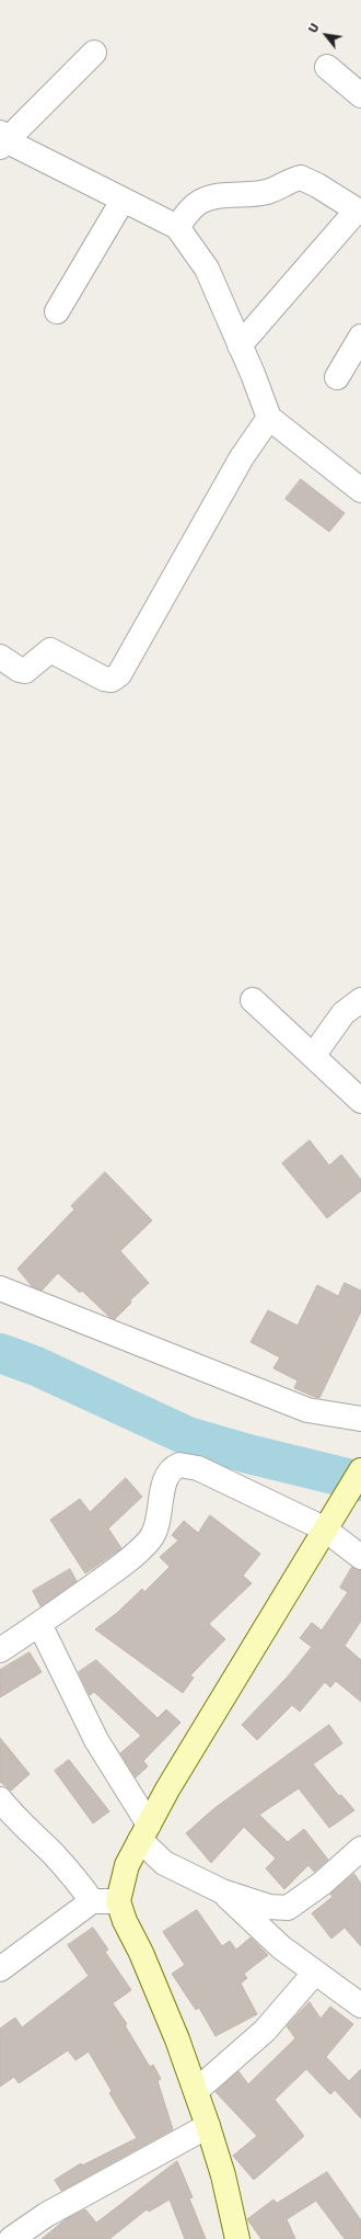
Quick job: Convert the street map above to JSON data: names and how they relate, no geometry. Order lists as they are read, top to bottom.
{
  "north": "top left"
}
